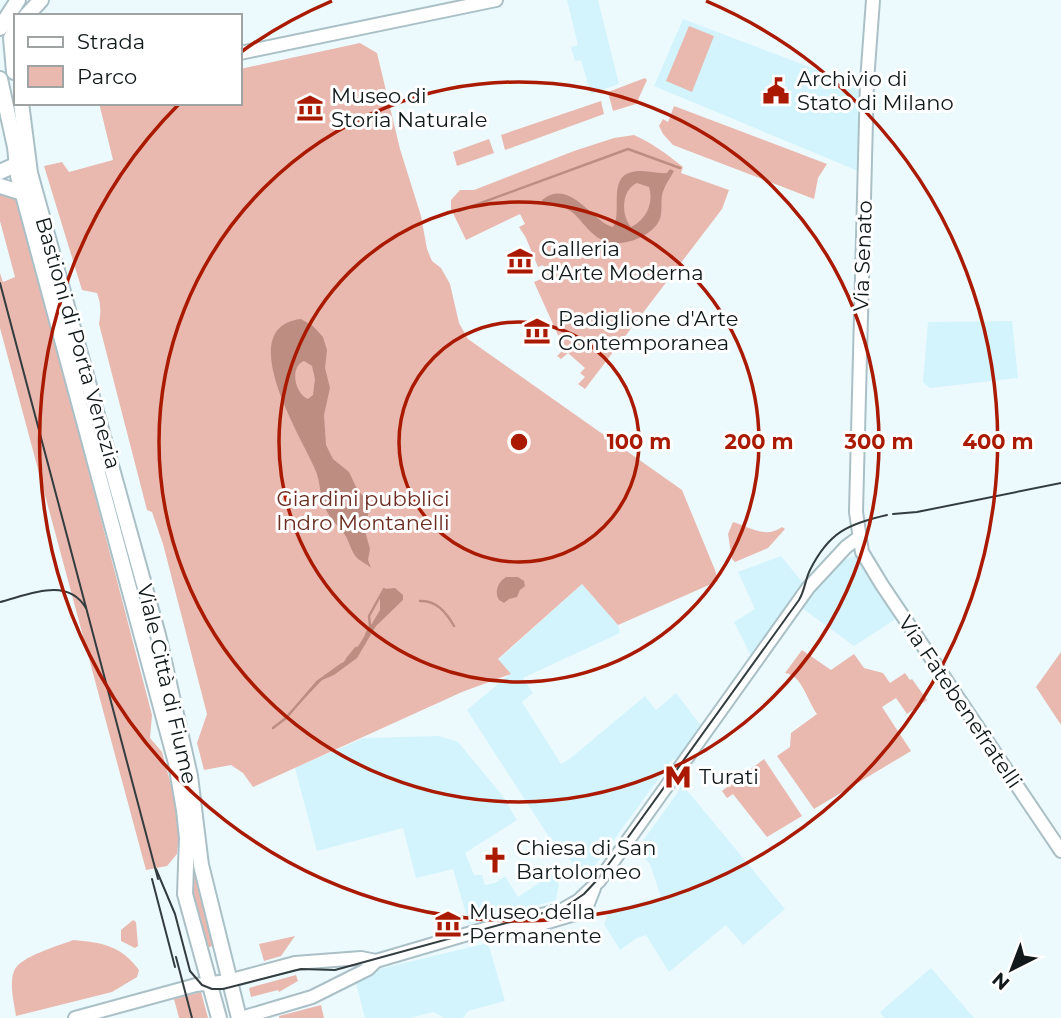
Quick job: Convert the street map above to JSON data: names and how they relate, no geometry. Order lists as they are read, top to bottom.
{
  "streets": {
    "main road": ["Bastioni di Porta Venezia", "Viale Città di Fiume"],
    "street": ["Via Senato", "Via Fatebenefratelli"]
  },
  "crossings": [
    ["Via Senato", "Via Fatebenefratelli"],
    ["Bastioni di Porta Venezia", "Viale Città di Fiume"]
  ],
  "parks": ["Giardini pubblici Indro Montanelli"],
  "places": {
    "public building": ["Archivio di Stato di Milano"],
    "museum": [
      "Museo di Storia Naturale",
      "Galleria d'Arte Moderna",
      "Padiglione d'Arte Contemporanea",
      "Museo della Permanente"
    ],
    "metro station": ["Turati"],
    "church": ["Chiesa di San Bartolomeo"]
  },
  "legend": ["Strada", "Parco"],
  "north": "bottom left",
  "rings": [
    "100 m",
    "200 m",
    "300 m",
    "400 m"
  ]
}
